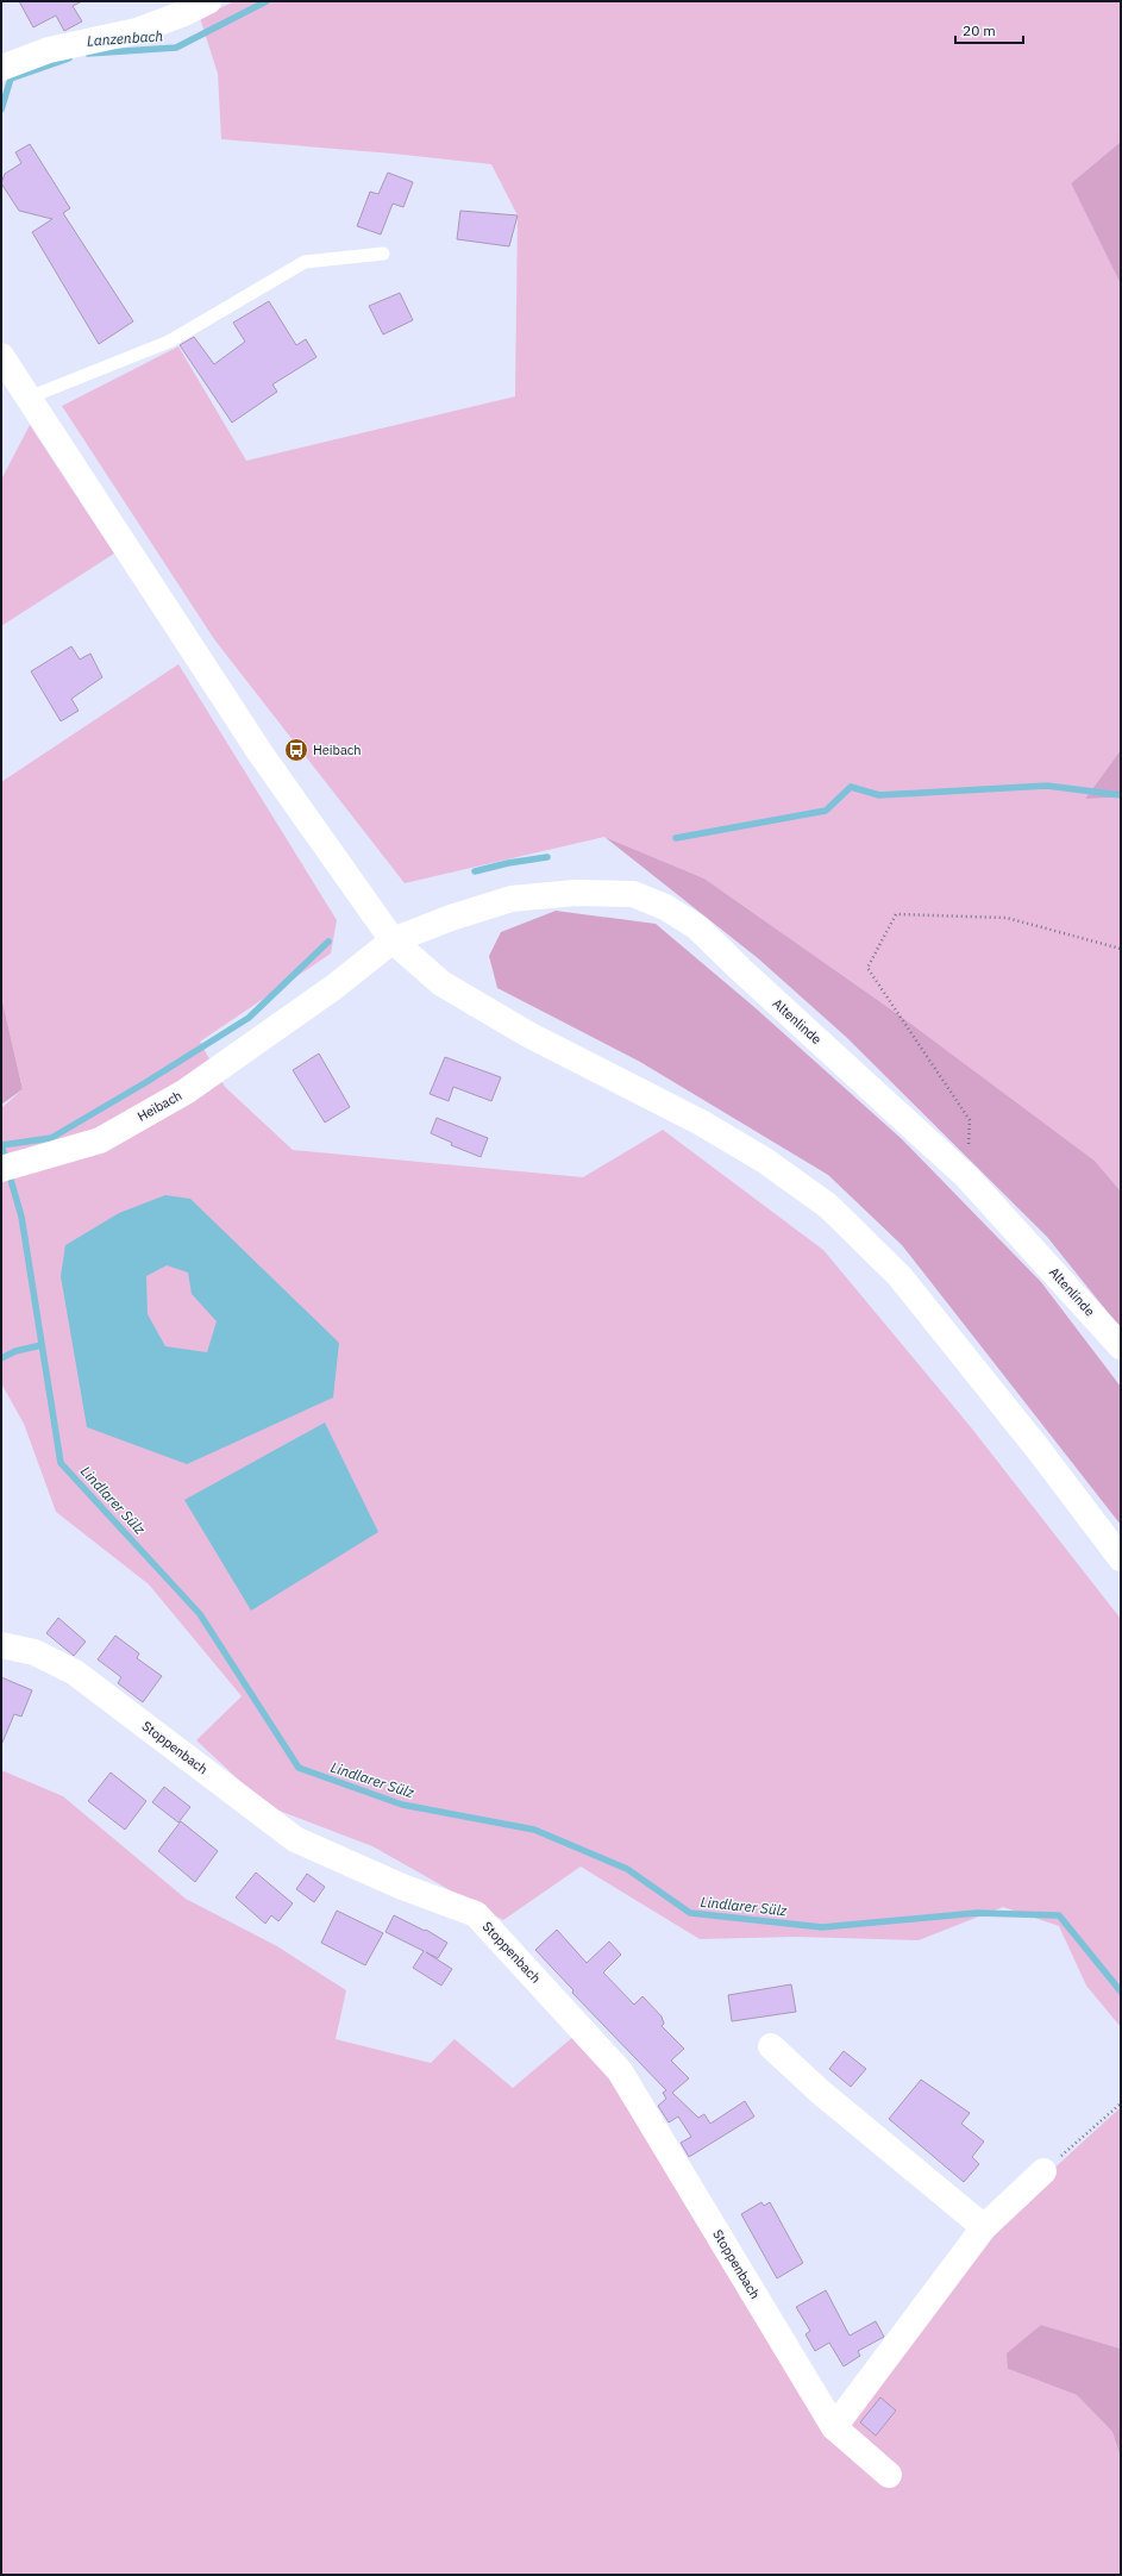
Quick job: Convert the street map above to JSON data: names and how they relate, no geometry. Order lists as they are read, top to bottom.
{
  "streets": {
    "street": ["Altenlinde", "Heibach", "Stoppenbach"]
  },
  "crossings": [
    ["Altenlinde", "Heibach"]
  ],
  "water": ["Lanzenbach", "Lindlarer Sülz"],
  "places": {
    "bus stop": ["Heibach"]
  },
  "scale_bar": "20 m"
}
